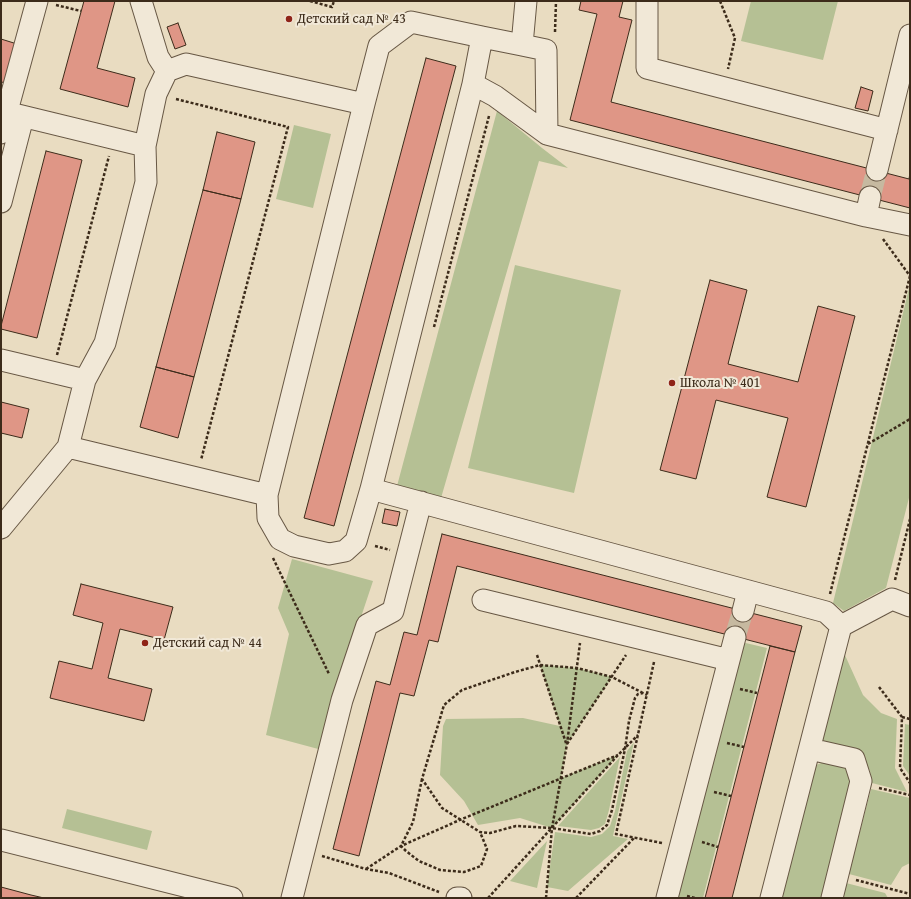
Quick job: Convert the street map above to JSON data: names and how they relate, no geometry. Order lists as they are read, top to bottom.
{
  "places": ["Детский сад № 43", "Школа № 401", "Детский сад № 44"]
}
